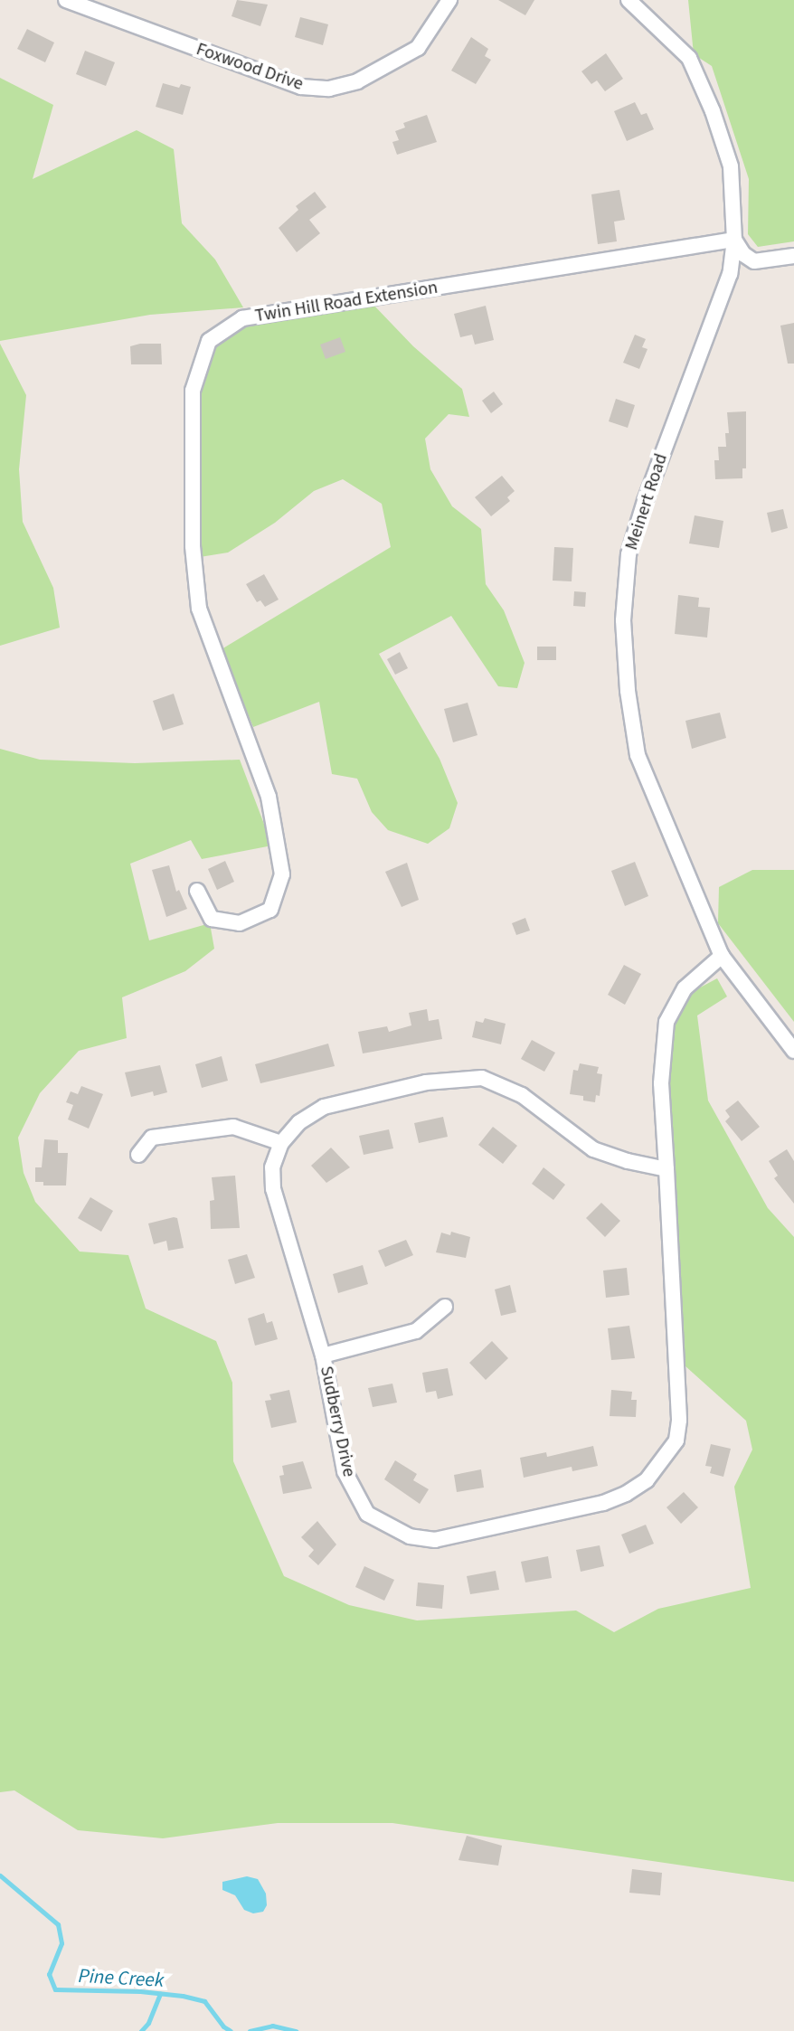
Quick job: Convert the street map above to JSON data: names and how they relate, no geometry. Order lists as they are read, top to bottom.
{
  "streets": {
    "street": [
      "Foxwood Drive",
      "Twin Hill Road Extension",
      "Meinert Road",
      "Sudberry Drive"
    ]
  },
  "crossings": [
    ["Twin Hill Road Extension", "Meinert Road"],
    ["Meinert Road", "Sudberry Drive"]
  ],
  "water": ["Pine Creek"]
}
